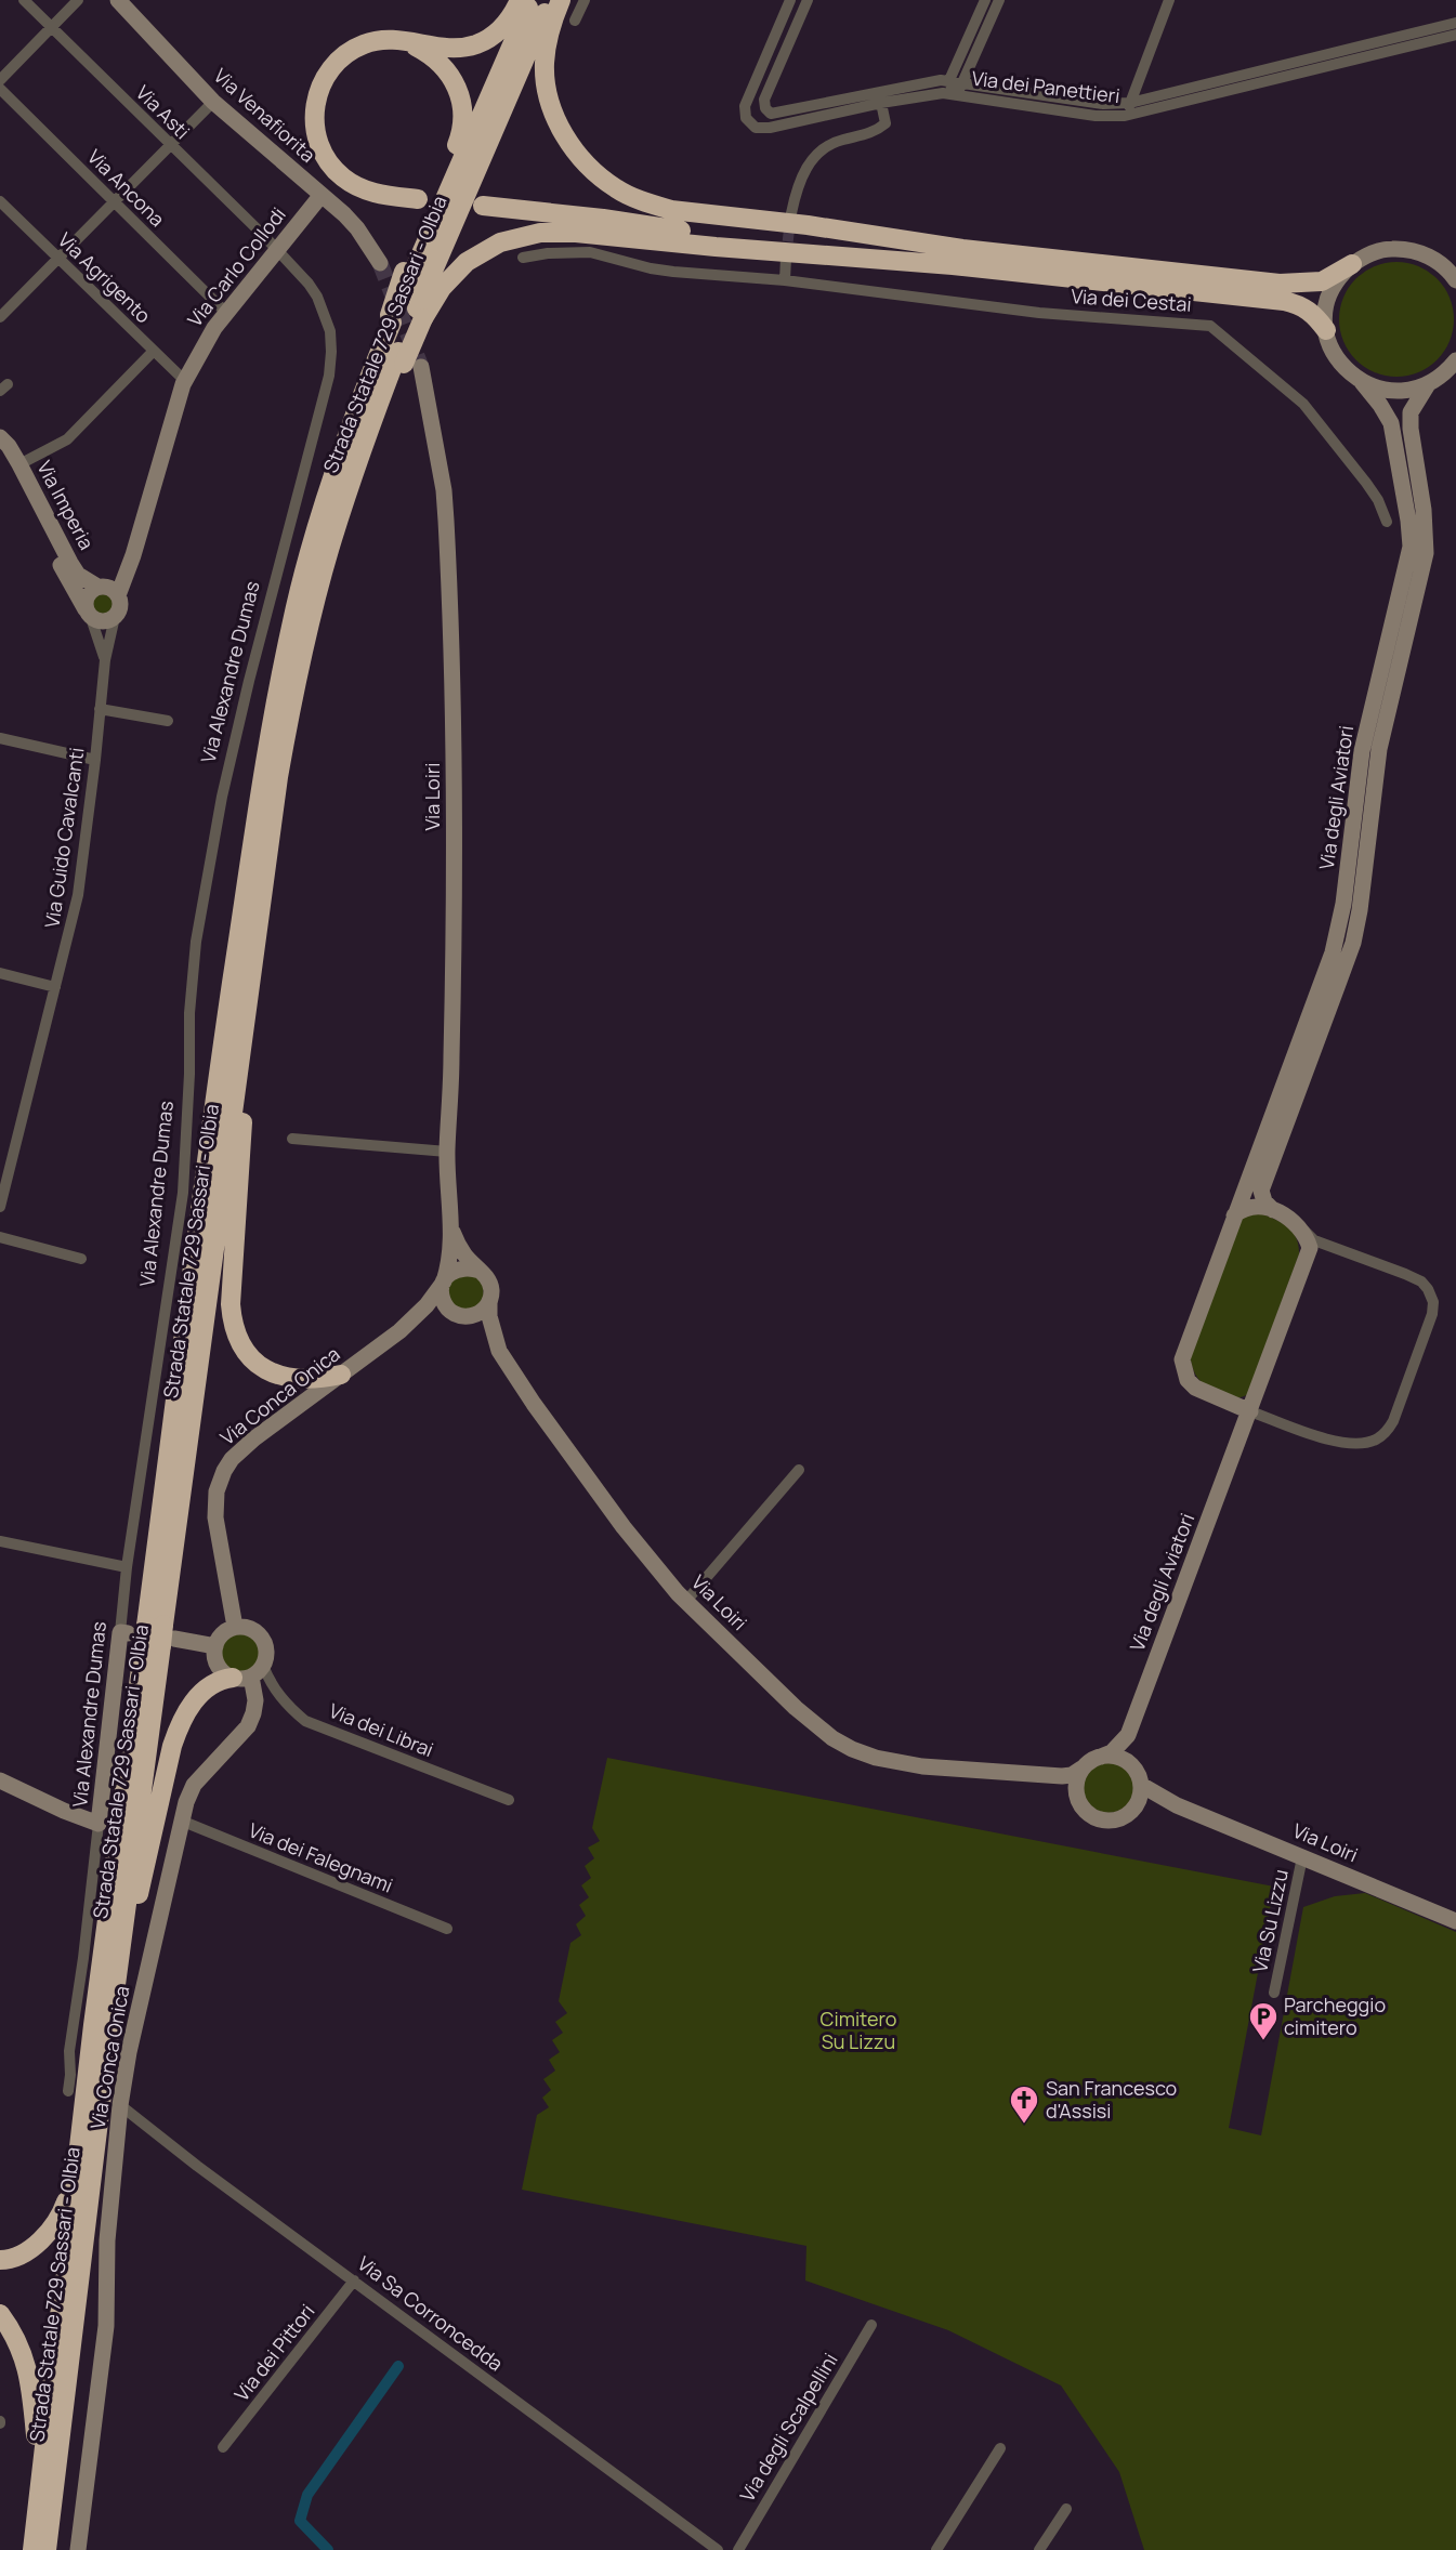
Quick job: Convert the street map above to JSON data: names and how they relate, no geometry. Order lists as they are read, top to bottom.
{
  "streets": {
    "highway": ["Strada Statale 729 Sassari - Olbia"],
    "street": [
      "Via dei Panettieri",
      "Via Asti",
      "Via Venafiorita",
      "Via Ancona",
      "Via Carlo Collodi",
      "Via Agrigento",
      "Via dei Cestai",
      "Via Imperia",
      "Via Alexandre Dumas",
      "Via Loiri",
      "Via degli Aviatori",
      "Via Guido Cavalcanti",
      "Via Conca Onica",
      "Via dei Librai",
      "Via dei Falegnami",
      "Via Su Lizzu",
      "Via Sa Corroncedda",
      "Via dei Pittori",
      "Via degli Scalpellini"
    ]
  },
  "crossings": [
    ["Via Asti", "Via Carlo Collodi"],
    ["Via Asti", "Via Alexandre Dumas"],
    ["Via Venafiorita", "Via Carlo Collodi"],
    ["Via Ancona", "Via Carlo Collodi"],
    ["Via Carlo Collodi", "Via Agrigento"],
    ["Via Carlo Collodi", "Via Imperia"],
    ["Via Carlo Collodi", "Via Alexandre Dumas"],
    ["Via Carlo Collodi", "Via Guido Cavalcanti"],
    ["Strada Statale 729 Sassari - Olbia", "Via Alexandre Dumas"],
    ["Strada Statale 729 Sassari - Olbia", "Via Loiri"],
    ["Via Imperia", "Via Guido Cavalcanti"],
    ["Via Loiri", "Via degli Aviatori"],
    ["Via Loiri", "Via Conca Onica"],
    ["Via Loiri", "Via Su Lizzu"],
    ["Via Conca Onica", "Via dei Librai"],
    ["Via Conca Onica", "Via dei Falegnami"],
    ["Via Conca Onica", "Via Sa Corroncedda"],
    ["Via Sa Corroncedda", "Via dei Pittori"]
  ],
  "parks": ["Cimitero Su Lizzu"],
  "places": {
    "parking": ["Parcheggio cimitero"],
    "church": ["San Francesco d'Assisi"]
  }
}
